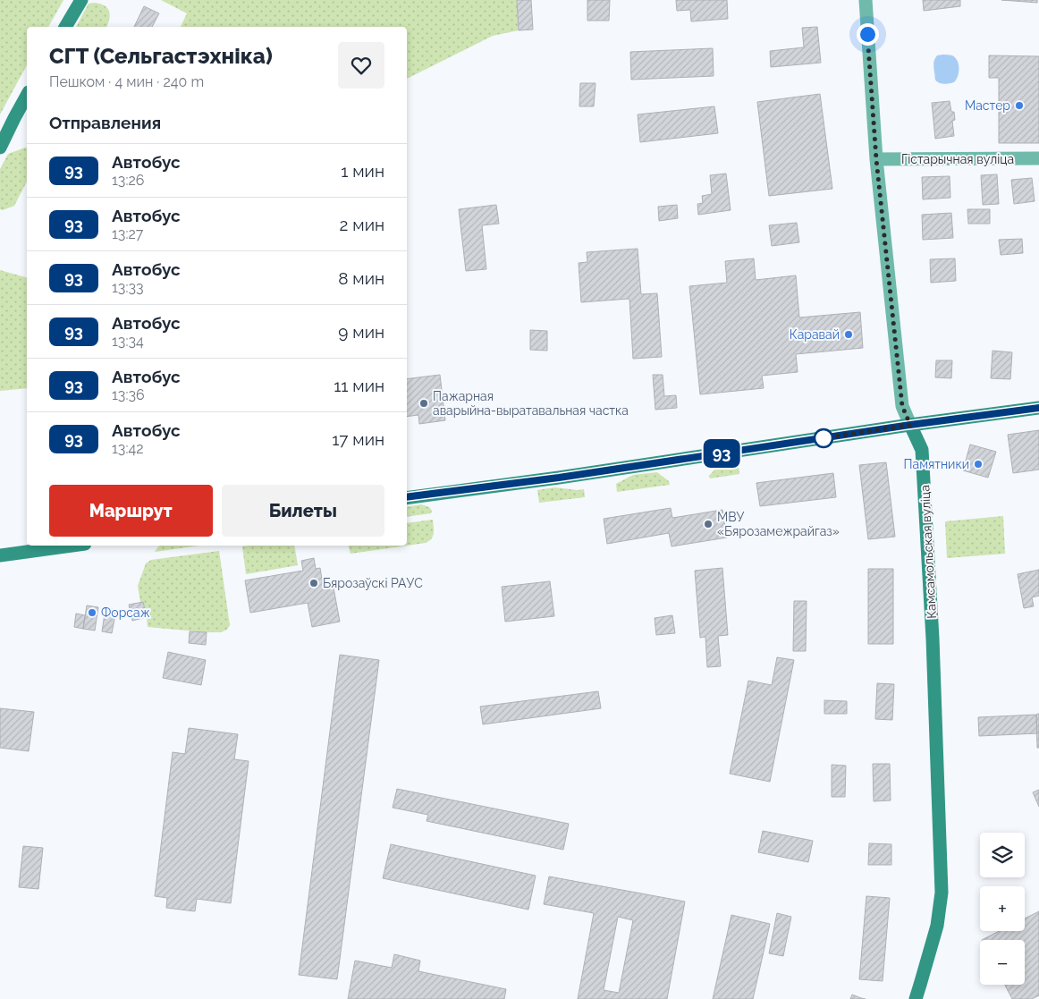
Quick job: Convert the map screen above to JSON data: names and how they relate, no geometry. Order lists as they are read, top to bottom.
{
  "streets": {
    "main road": ["Камсамольская вуліца"],
    "street": ["Гістарычная вуліца"]
  },
  "crossings": [
    ["Гістарычная вуліца", "Камсамольская вуліца"]
  ],
  "places": [
    "Мастер",
    "Каравай",
    "Пажарная аварыйна-выратавальная частка",
    "Памятники",
    "МВУ «Бярозамежрайгаз»",
    "Бярозаўскі РАУС",
    "Форсаж"
  ],
  "lines": ["bus line 93"],
  "page": {
    "on_map": "93",
    "heading": [
      ["СГТ (Сельгастэхніка)", "Пешком · 4 мин · 240 m"],
      "Отправления"
    ],
    "list": [
      {
        "mark": "93",
        "name": "Автобус",
        "note": "13:26",
        "value": "1 мин"
      },
      {
        "mark": "93",
        "name": "Автобус",
        "note": "13:27",
        "value": "2 мин"
      },
      {
        "mark": "93",
        "name": "Автобус",
        "note": "13:33",
        "value": "8 мин"
      },
      {
        "mark": "93",
        "name": "Автобус",
        "note": "13:34",
        "value": "9 мин"
      },
      {
        "mark": "93",
        "name": "Автобус",
        "note": "13:36",
        "value": "11 мин"
      },
      {
        "mark": "93",
        "name": "Автобус",
        "note": "13:42",
        "value": "17 мин"
      }
    ],
    "buttons": ["Маршрут", "Билеты"],
    "map_buttons": ["+", "−"]
  }
}
